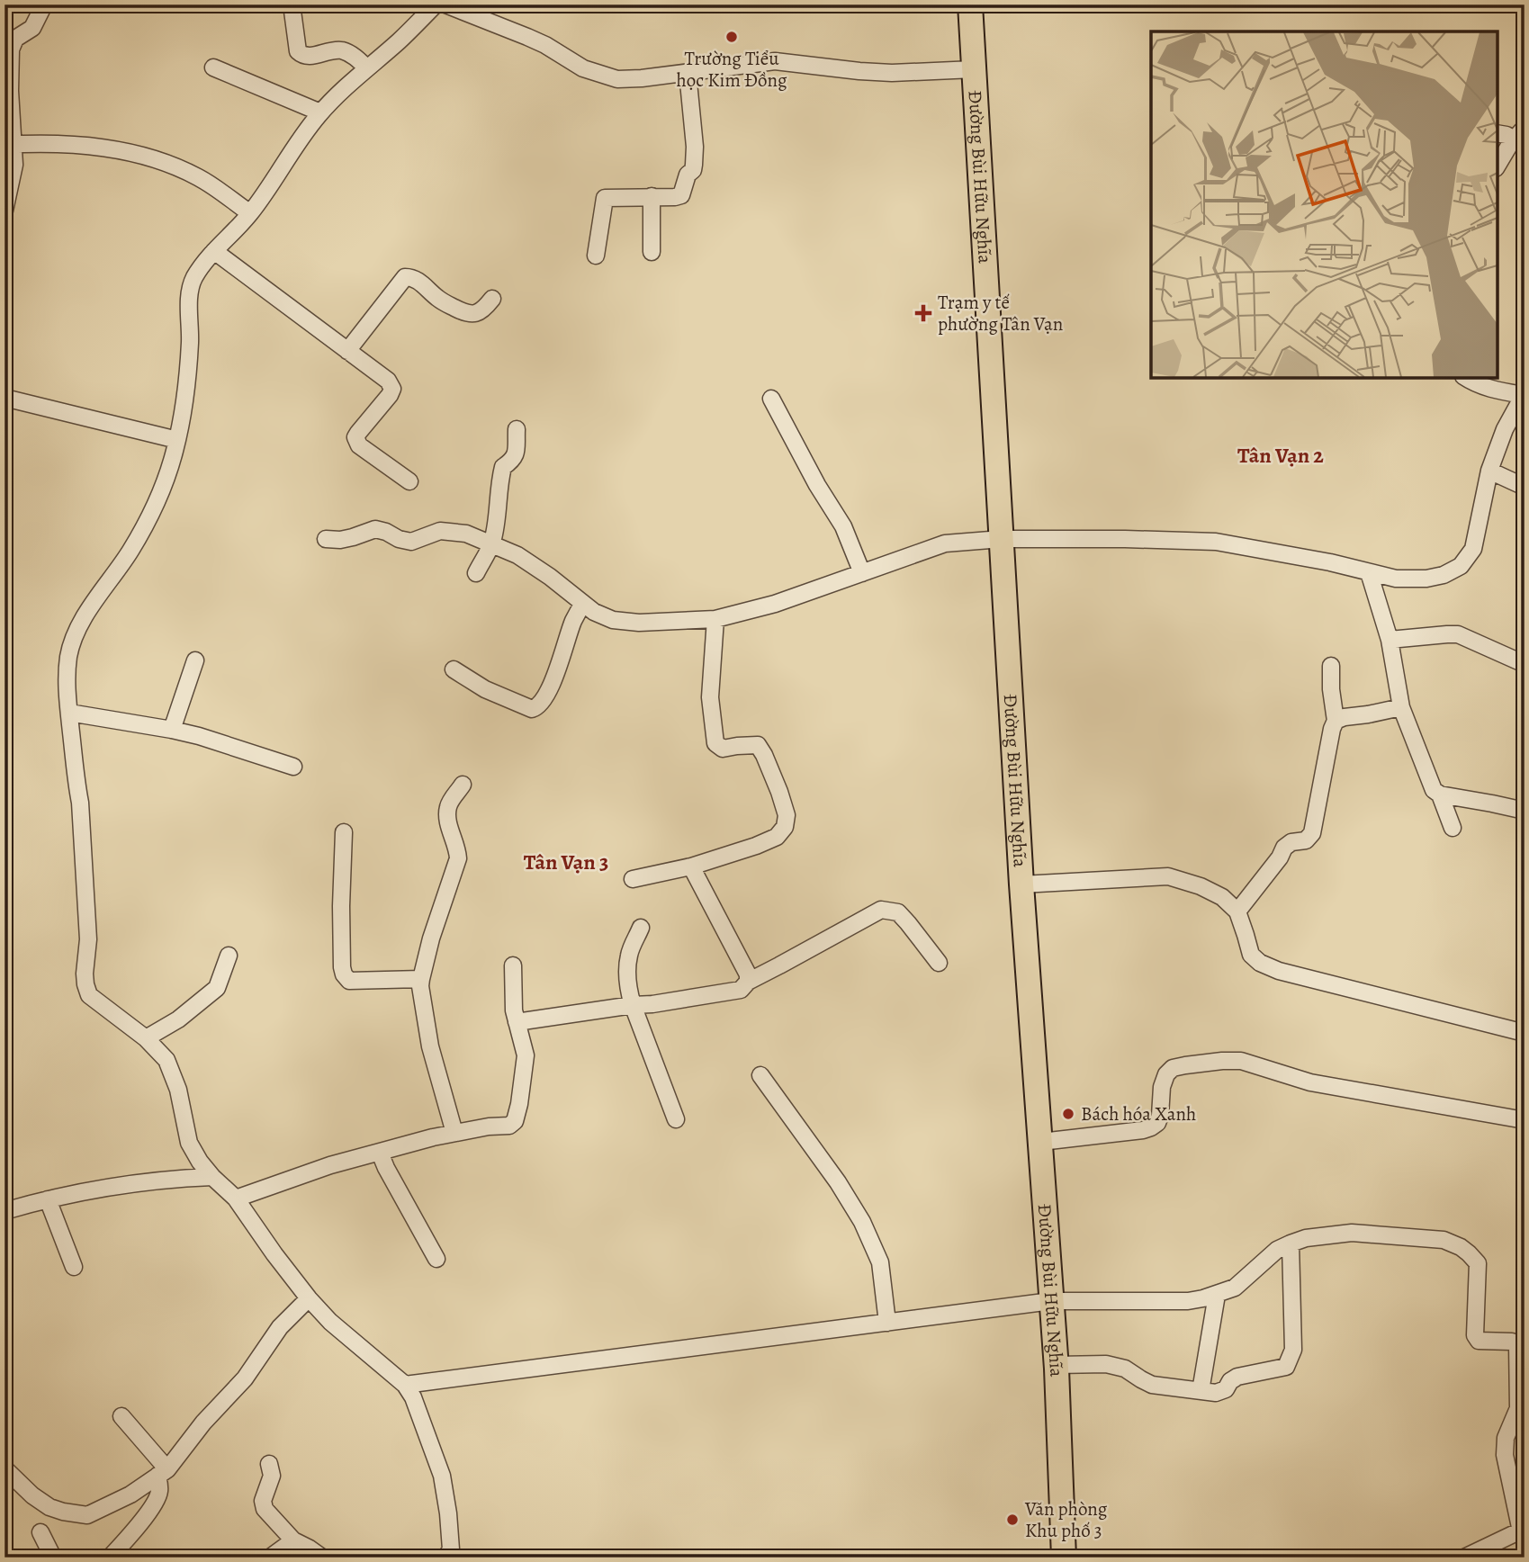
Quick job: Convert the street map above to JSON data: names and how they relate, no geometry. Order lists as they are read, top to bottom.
{
  "streets": {
    "main road": ["Đường Bùi Hữu Nghĩa"]
  },
  "districts": ["Tân Vạn 2", "Tân Vạn 3"],
  "places": {
    "other": ["Trường Tiểu học Kim Đồng", "Bách hóa Xanh", "Văn phòng Khu phố 3"],
    "health": ["Trạm y tế phường Tân Vạn"]
  }
}
